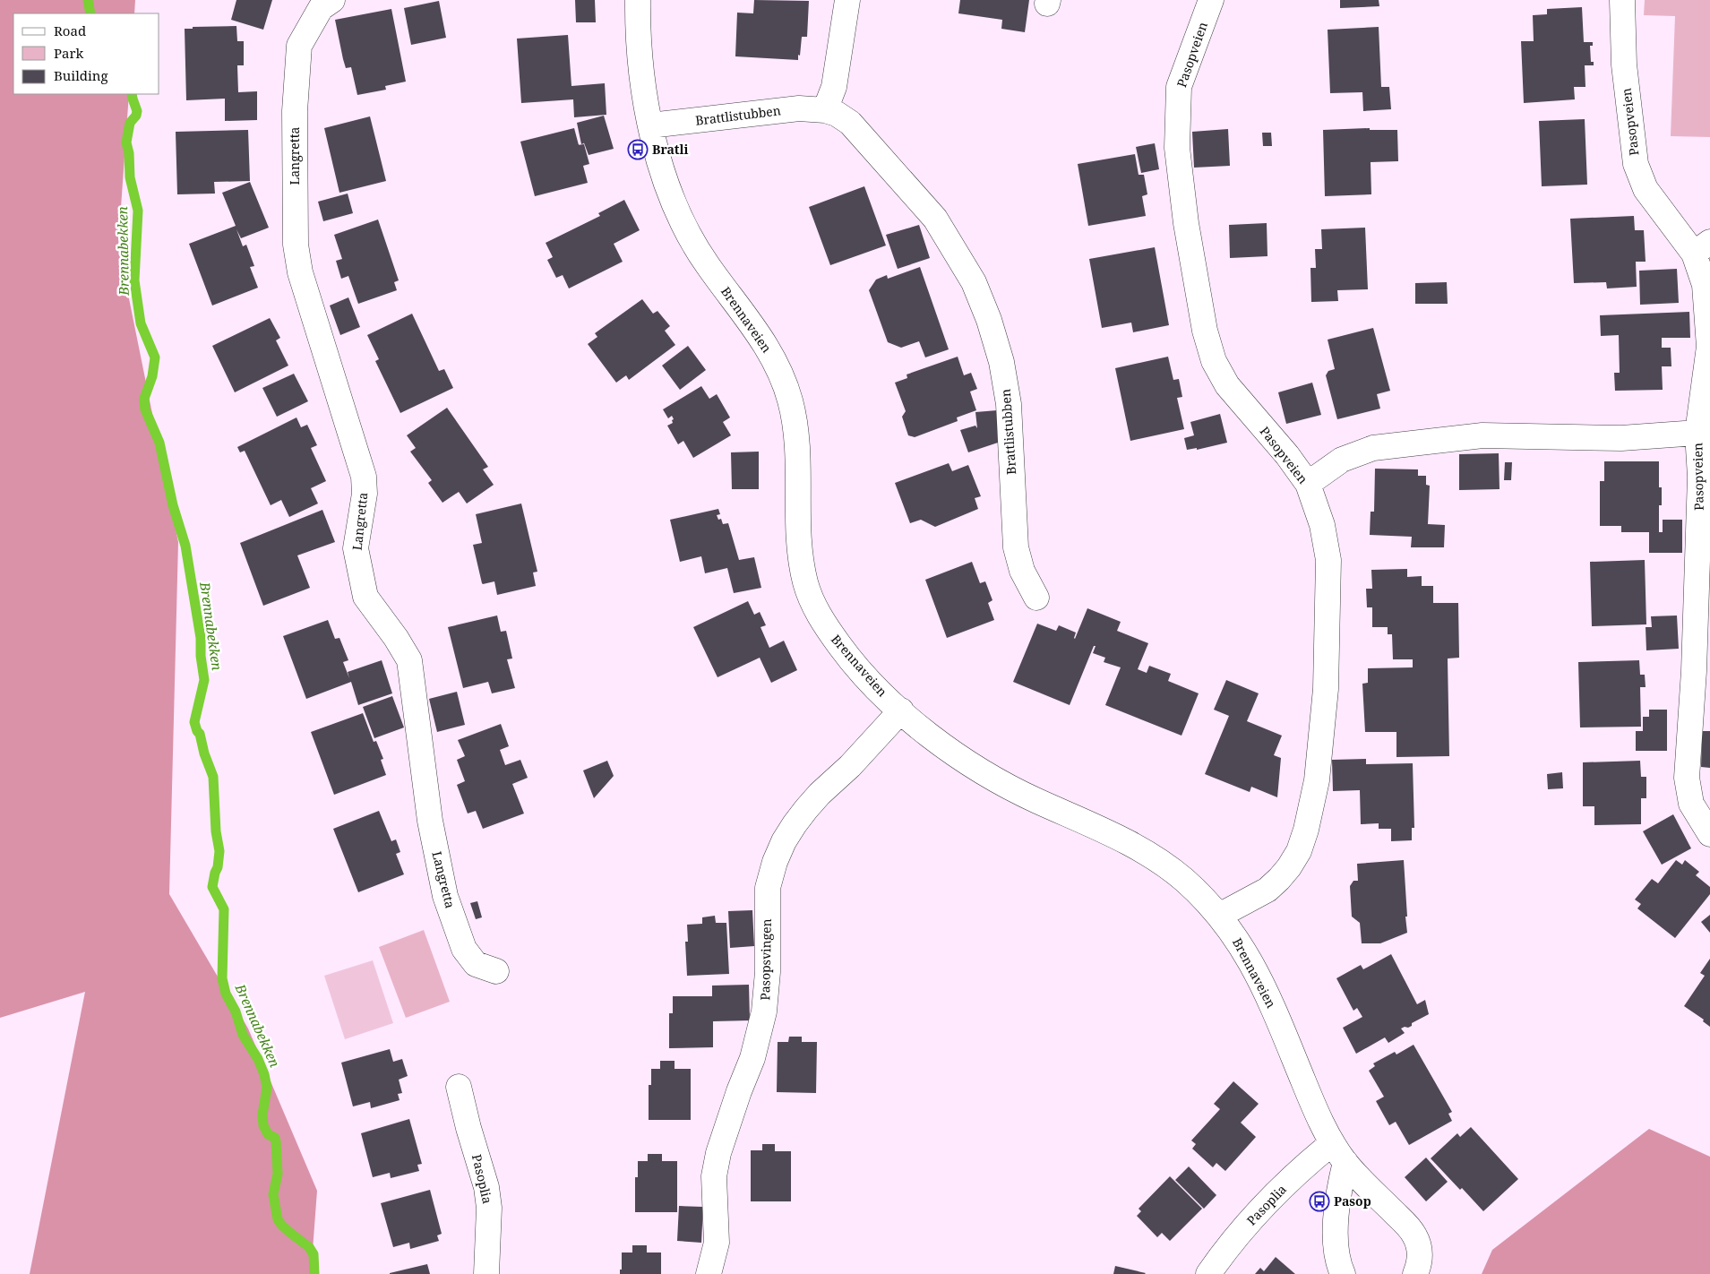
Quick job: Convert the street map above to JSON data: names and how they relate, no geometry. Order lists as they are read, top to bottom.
{
  "streets": {
    "street": [
      "Pasopveien",
      "Brattlistubben",
      "Langretta",
      "Brennaveien",
      "Pasopsvingen",
      "Pasoplia"
    ]
  },
  "crossings": [
    ["Pasopveien", "Brennaveien"],
    ["Brattlistubben", "Brennaveien"],
    ["Brennaveien", "Pasopsvingen"],
    ["Brennaveien", "Pasoplia"]
  ],
  "water": ["Brennabekken"],
  "places": {
    "bus stop": ["Bratli", "Pasop"]
  },
  "legend": ["Road", "Park", "Building"]
}
